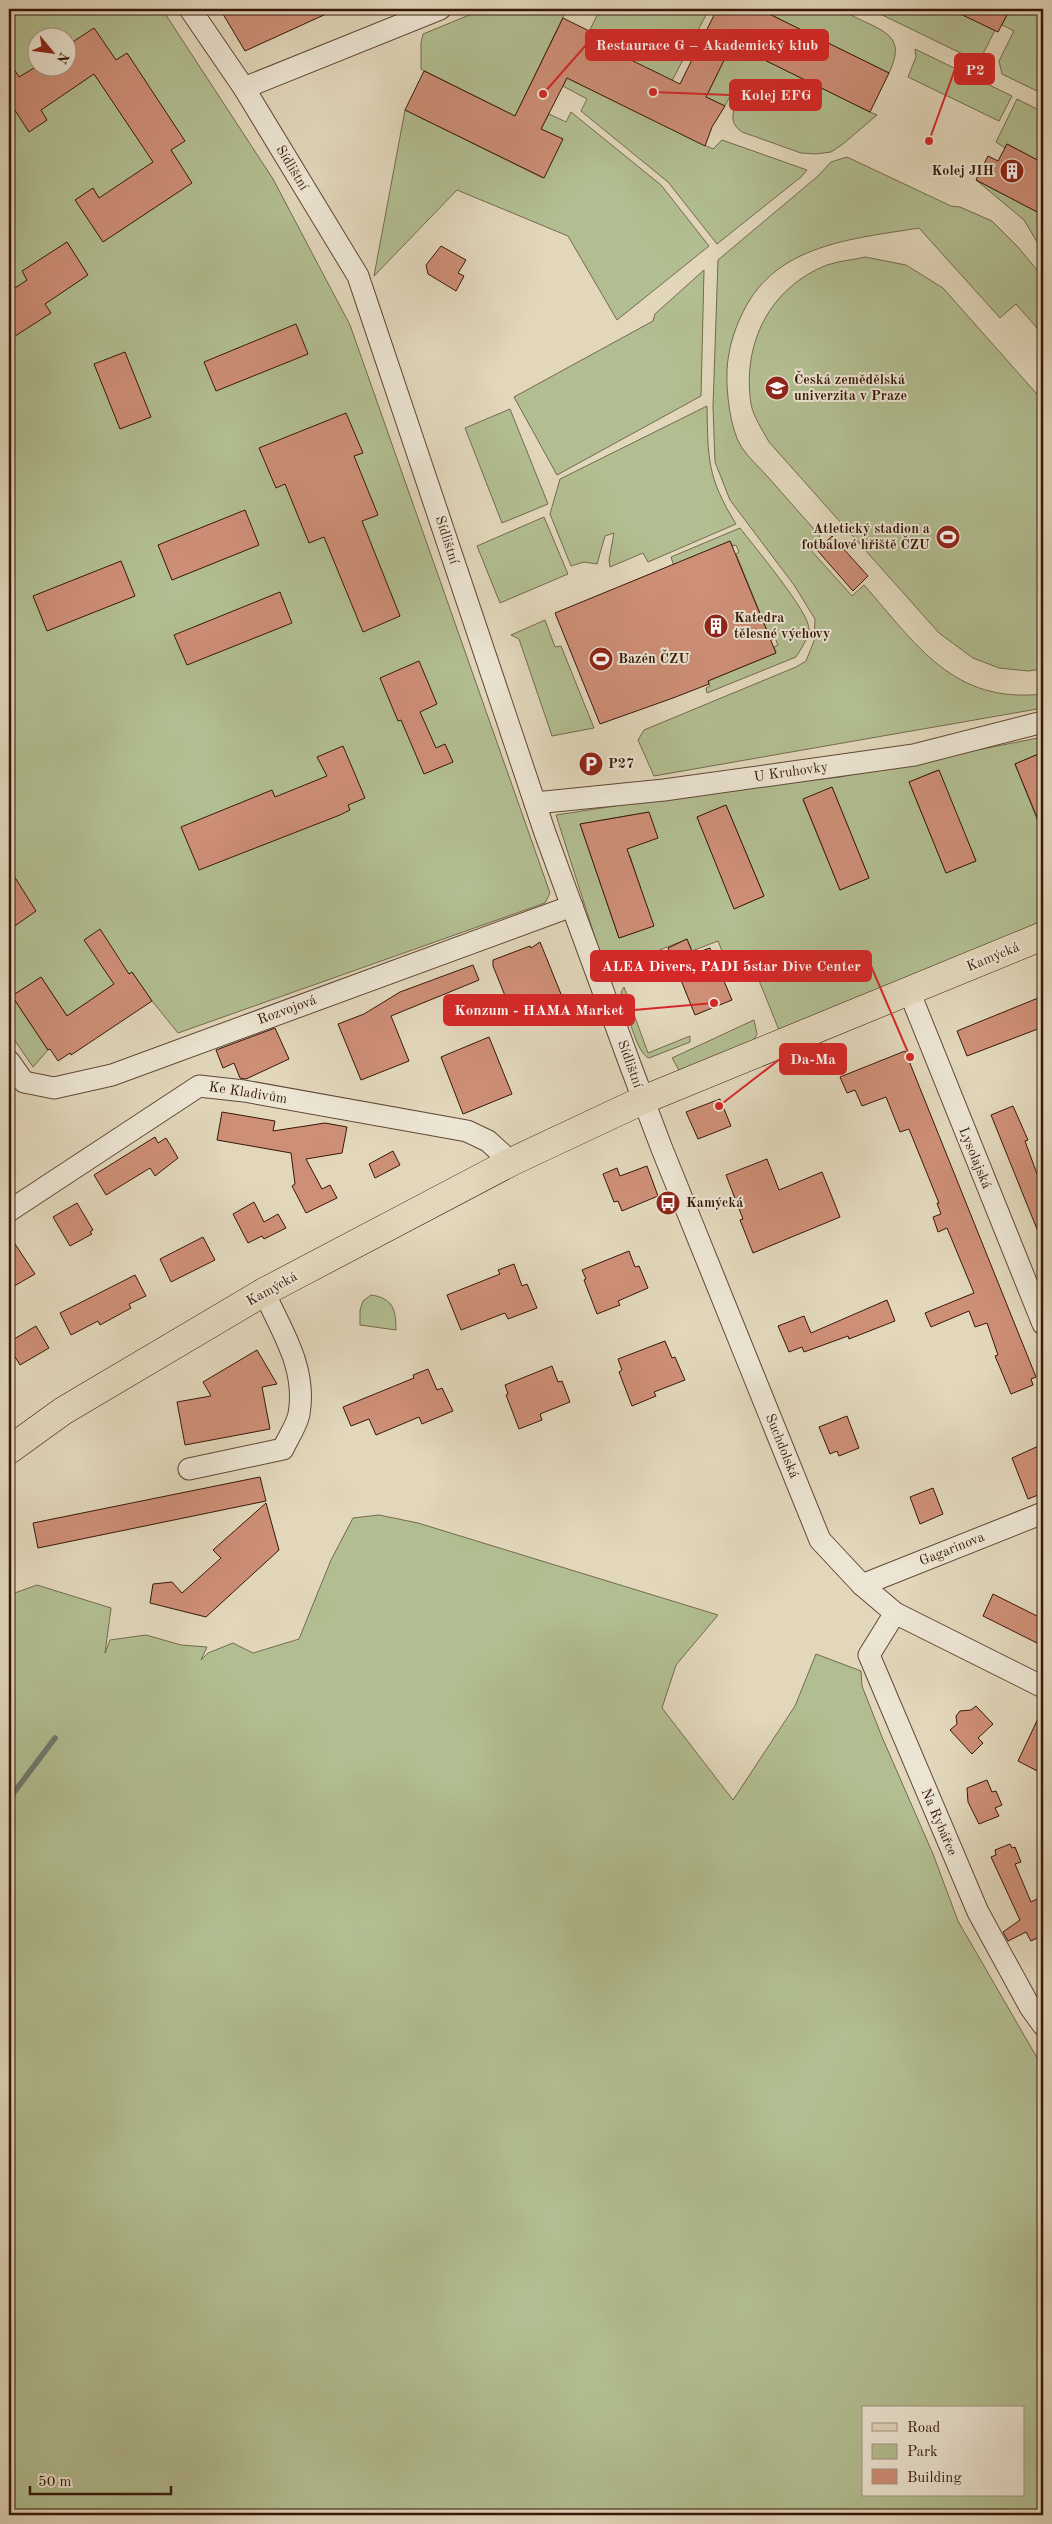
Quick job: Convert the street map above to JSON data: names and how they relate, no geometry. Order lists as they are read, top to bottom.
{
  "streets": {
    "main road": ["Kamýcká"],
    "street": [
      "Sídlištní",
      "U Kruhovky",
      "Rozvojová",
      "Ke Kladivům",
      "Lysolajská",
      "Suchdolská",
      "Gagarinova",
      "Na Rybářce"
    ]
  },
  "crossings": [
    ["Sídlištní", "U Kruhovky"],
    ["Sídlištní", "Kamýcká"],
    ["Sídlištní", "Rozvojová"],
    ["Sídlištní", "Suchdolská"],
    ["Kamýcká", "Ke Kladivům"],
    ["Kamýcká", "Lysolajská"],
    ["Kamýcká", "Suchdolská"],
    ["Suchdolská", "Gagarinova"],
    ["Suchdolská", "Na Rybářce"]
  ],
  "places": {
    "other": [
      "Kolej EFG",
      "Restaurace G – Akademický klub",
      "P2",
      "Konzum - HAMA Market",
      "ALEA Divers, PADI 5star Dive Center",
      "Da-Ma"
    ],
    "building": ["Kolej JIH", "Katedra tělesné výchovy"],
    "school or university": ["Česká zemědělská univerzita v Praze"],
    "sports": ["Atletický stadion a fotbalové hřiště ČZU", "Bazén ČZU"],
    "parking": ["P27"],
    "bus stop": ["Kamýcká"]
  },
  "legend": ["Road", "Park", "Building"],
  "scale_bar": "50 m",
  "north": "bottom right"
}
